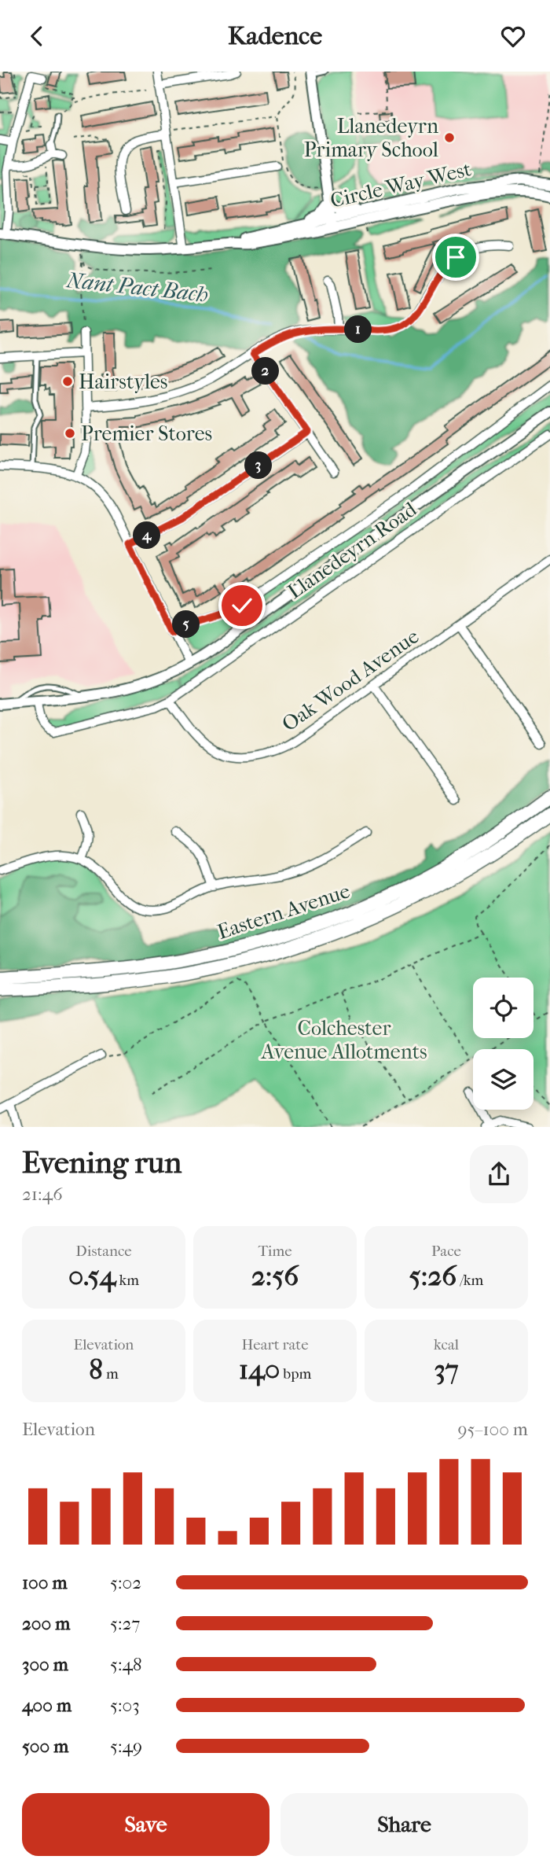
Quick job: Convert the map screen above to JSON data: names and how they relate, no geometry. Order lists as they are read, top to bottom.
{
  "streets": {
    "highway": ["Eastern Avenue"],
    "street": ["Circle Way West", "Llanedeyrn Road", "Oak Wood Avenue"]
  },
  "crossings": [
    ["Llanedeyrn Road", "Oak Wood Avenue"]
  ],
  "water": ["Nant Pact Bach"],
  "parks": ["Colchester Avenue Allotments"],
  "places": ["Llanedeyrn Primary School", "Hairstyles", "Premier Stores"],
  "page": {
    "header": "Kadence",
    "pins": [
      "1",
      "2",
      "3",
      "4",
      "5"
    ],
    "heading": ["Evening run", "21:46"],
    "stats": [
      ["Distance", "0.54 km"],
      ["Time", "2:56"],
      ["Pace", "5:26 /km"],
      ["Elevation", "8 m"],
      ["Heart rate", "140 bpm"],
      ["kcal", "37"]
    ],
    "chart": ["Elevation", "95–100 m"],
    "list": [
      {
        "name": "100 m",
        "note": "5:02"
      },
      {
        "name": "200 m",
        "note": "5:27"
      },
      {
        "name": "300 m",
        "note": "5:48"
      },
      {
        "name": "400 m",
        "note": "5:03"
      },
      {
        "name": "500 m",
        "note": "5:49"
      }
    ],
    "buttons": ["Save", "Share"]
  }
}
